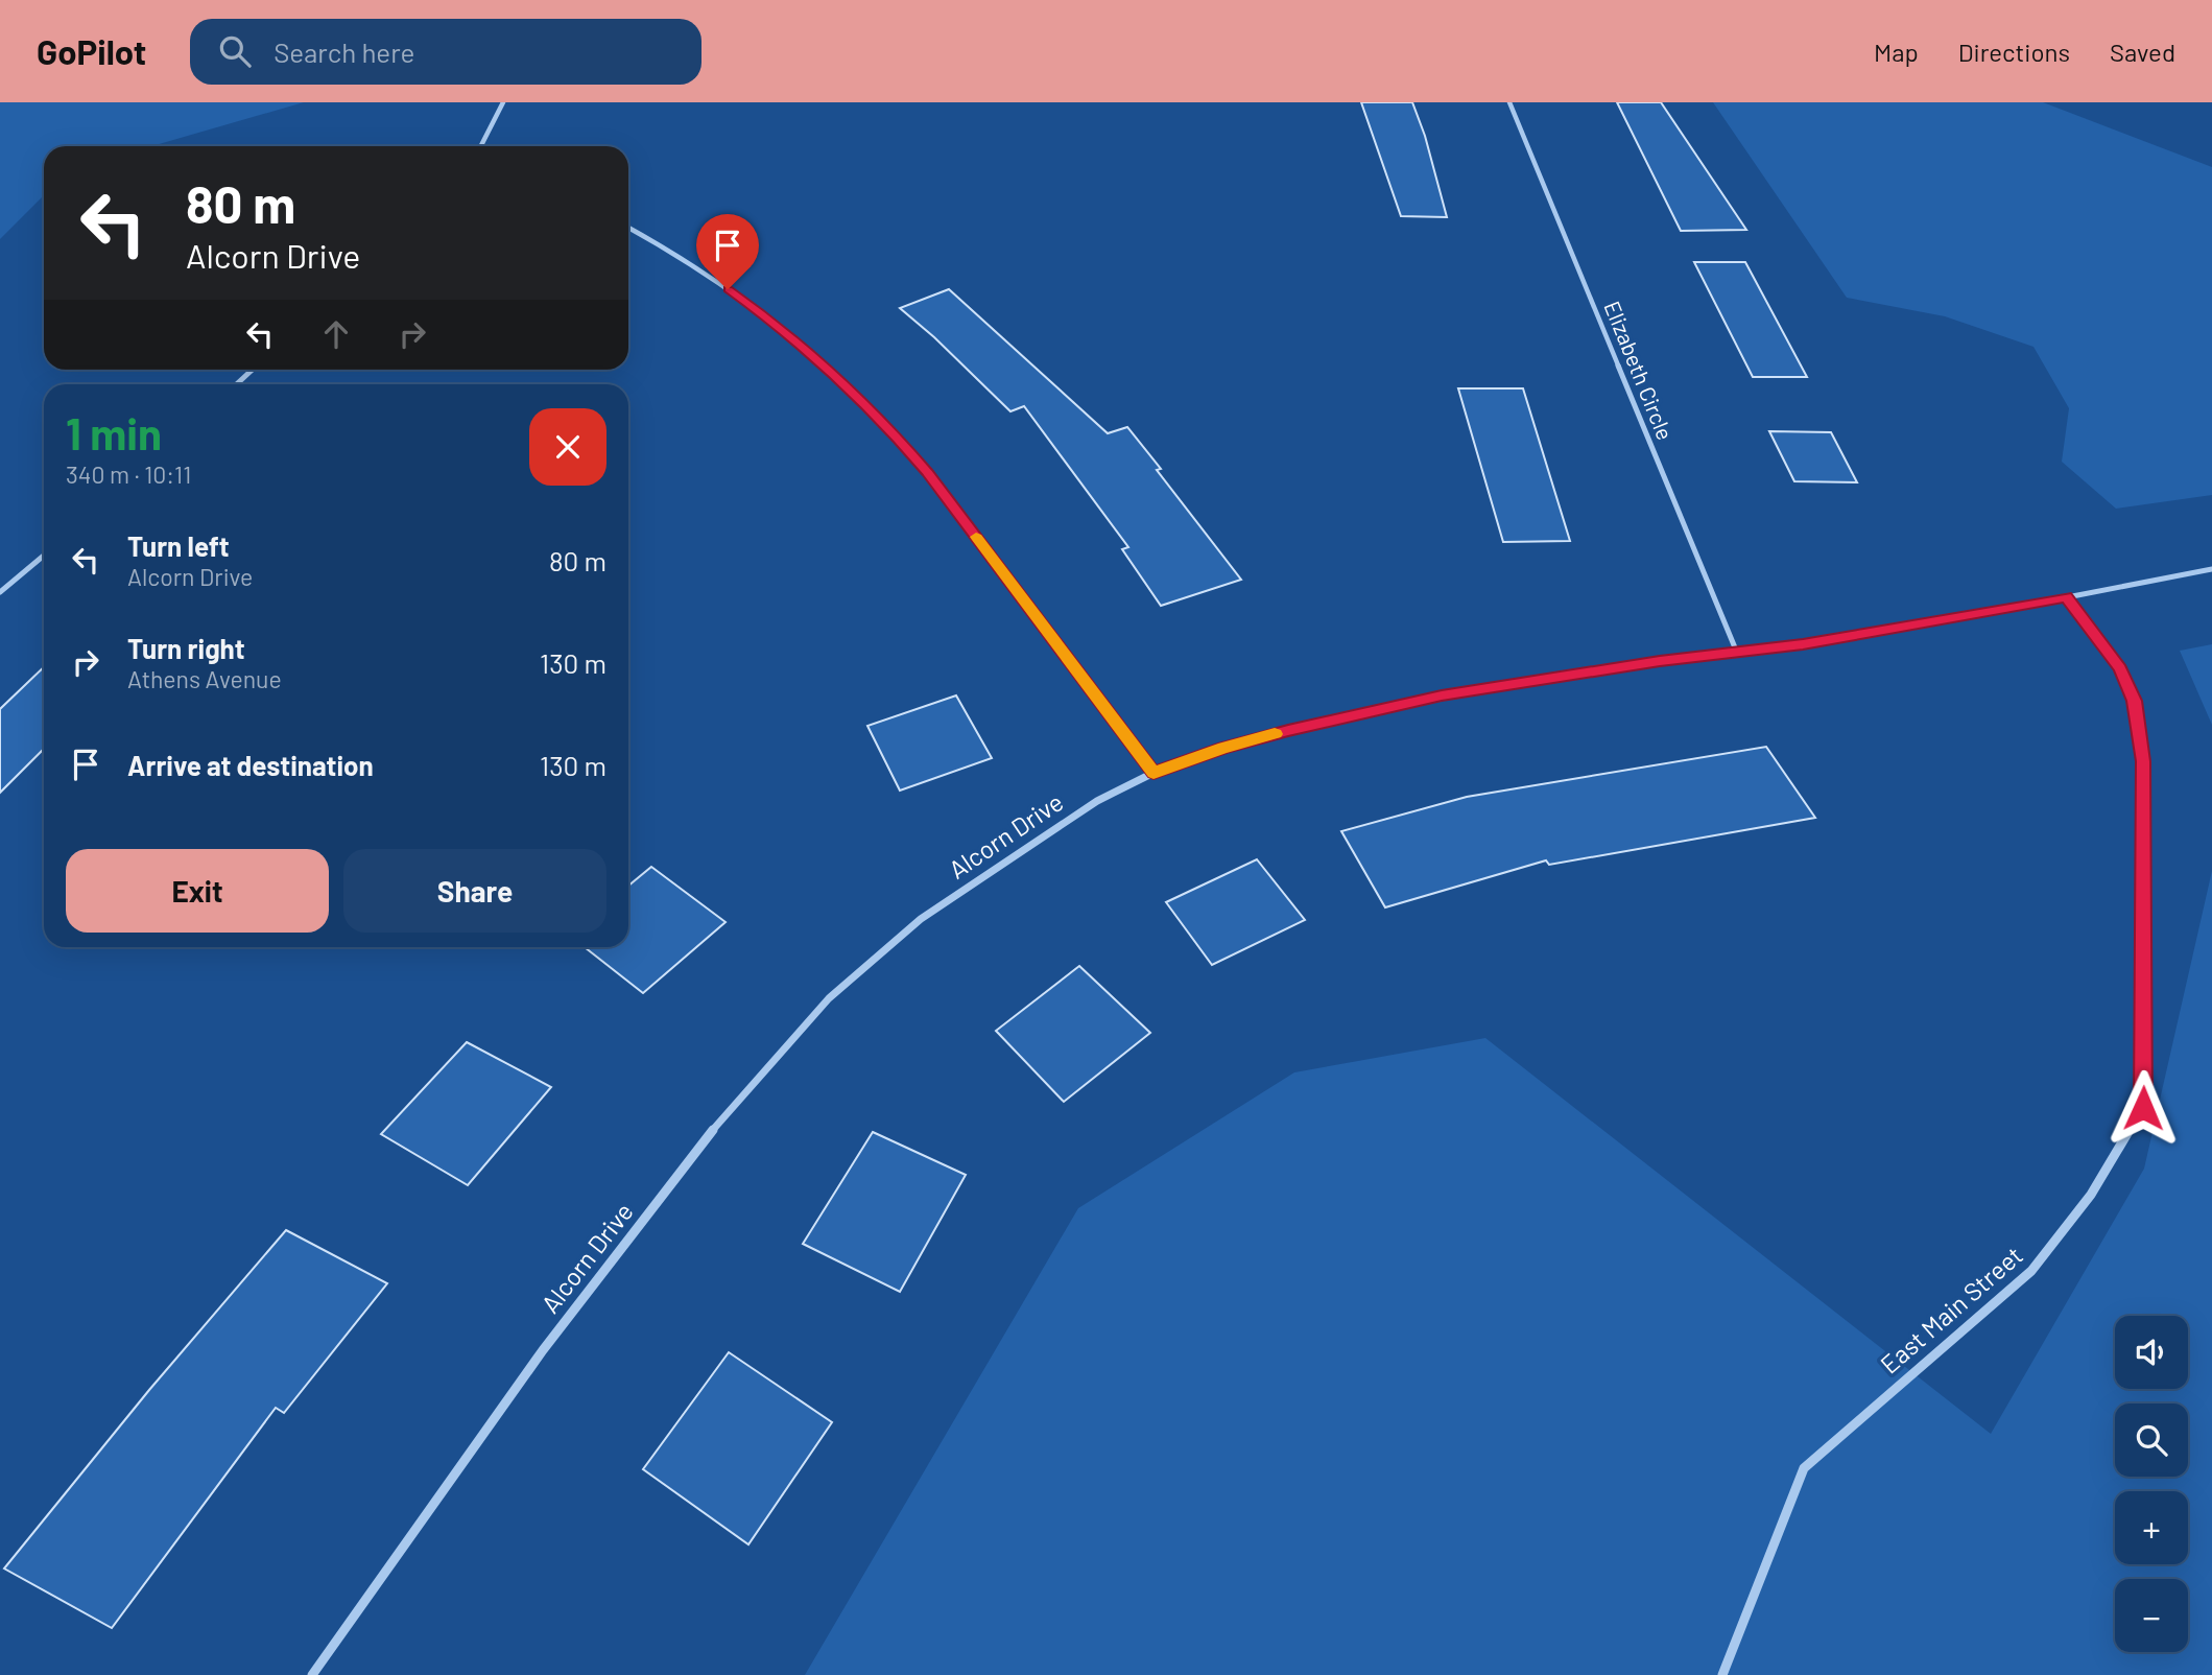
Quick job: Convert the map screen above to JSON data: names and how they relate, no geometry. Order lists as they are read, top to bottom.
{
  "streets": {
    "street": ["Elizabeth Circle", "Alcorn Drive", "East Main Street"]
  },
  "crossings": [
    ["Elizabeth Circle", "Alcorn Drive"],
    ["Alcorn Drive", "East Main Street"]
  ],
  "page": {
    "header": "GoPilot",
    "search": "Search here",
    "nav": ["Map", "Directions", "Saved"],
    "turn": ["80 m", "Alcorn Drive"],
    "heading": ["1 min", "340 m · 10:11"],
    "list": [
      {
        "name": "Turn left",
        "note": "Alcorn Drive",
        "value": "80 m"
      },
      {
        "name": "Turn right",
        "note": "Athens Avenue",
        "value": "130 m"
      },
      {
        "name": "Arrive at destination",
        "value": "130 m"
      }
    ],
    "buttons": ["Exit", "Share"],
    "map_buttons": ["+", "−"]
  }
}
